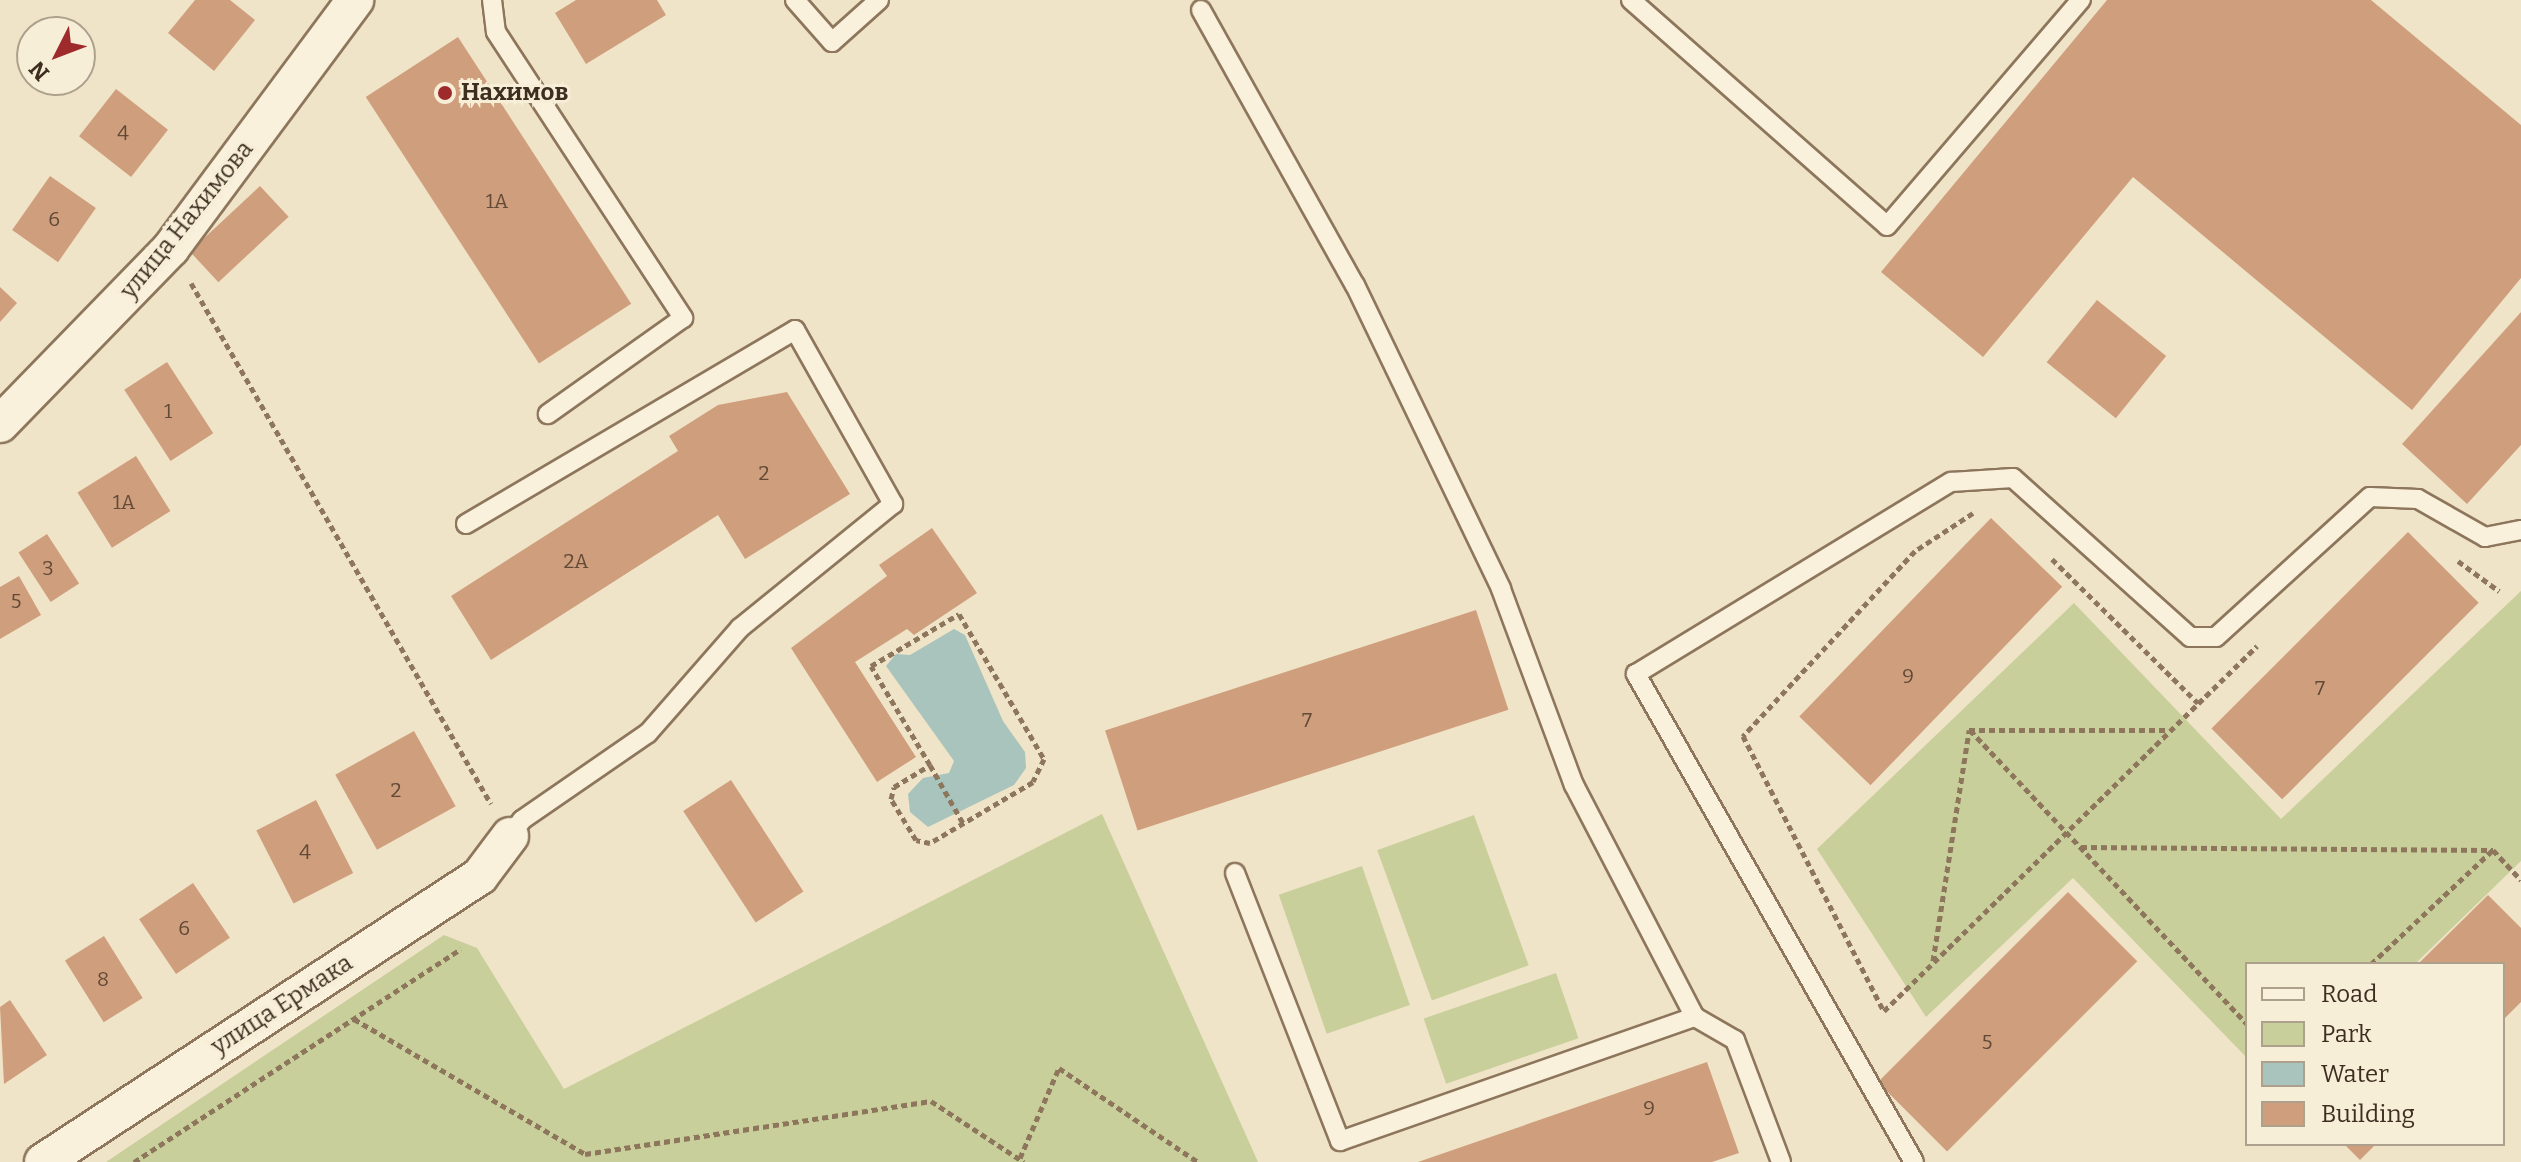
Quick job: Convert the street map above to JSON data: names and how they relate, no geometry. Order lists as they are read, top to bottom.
{
  "streets": {
    "street": ["улица Нахимова", "улица Ермака"]
  },
  "places": ["Нахимов"],
  "house_numbers": [
    "4",
    "1А",
    "6",
    "1",
    "2",
    "1А",
    "2А",
    "3",
    "5",
    "9",
    "7",
    "7",
    "2",
    "4",
    "6",
    "8",
    "5",
    "9"
  ],
  "legend": [
    "Road",
    "Park",
    "Water",
    "Building"
  ],
  "north": "bottom left"
}
